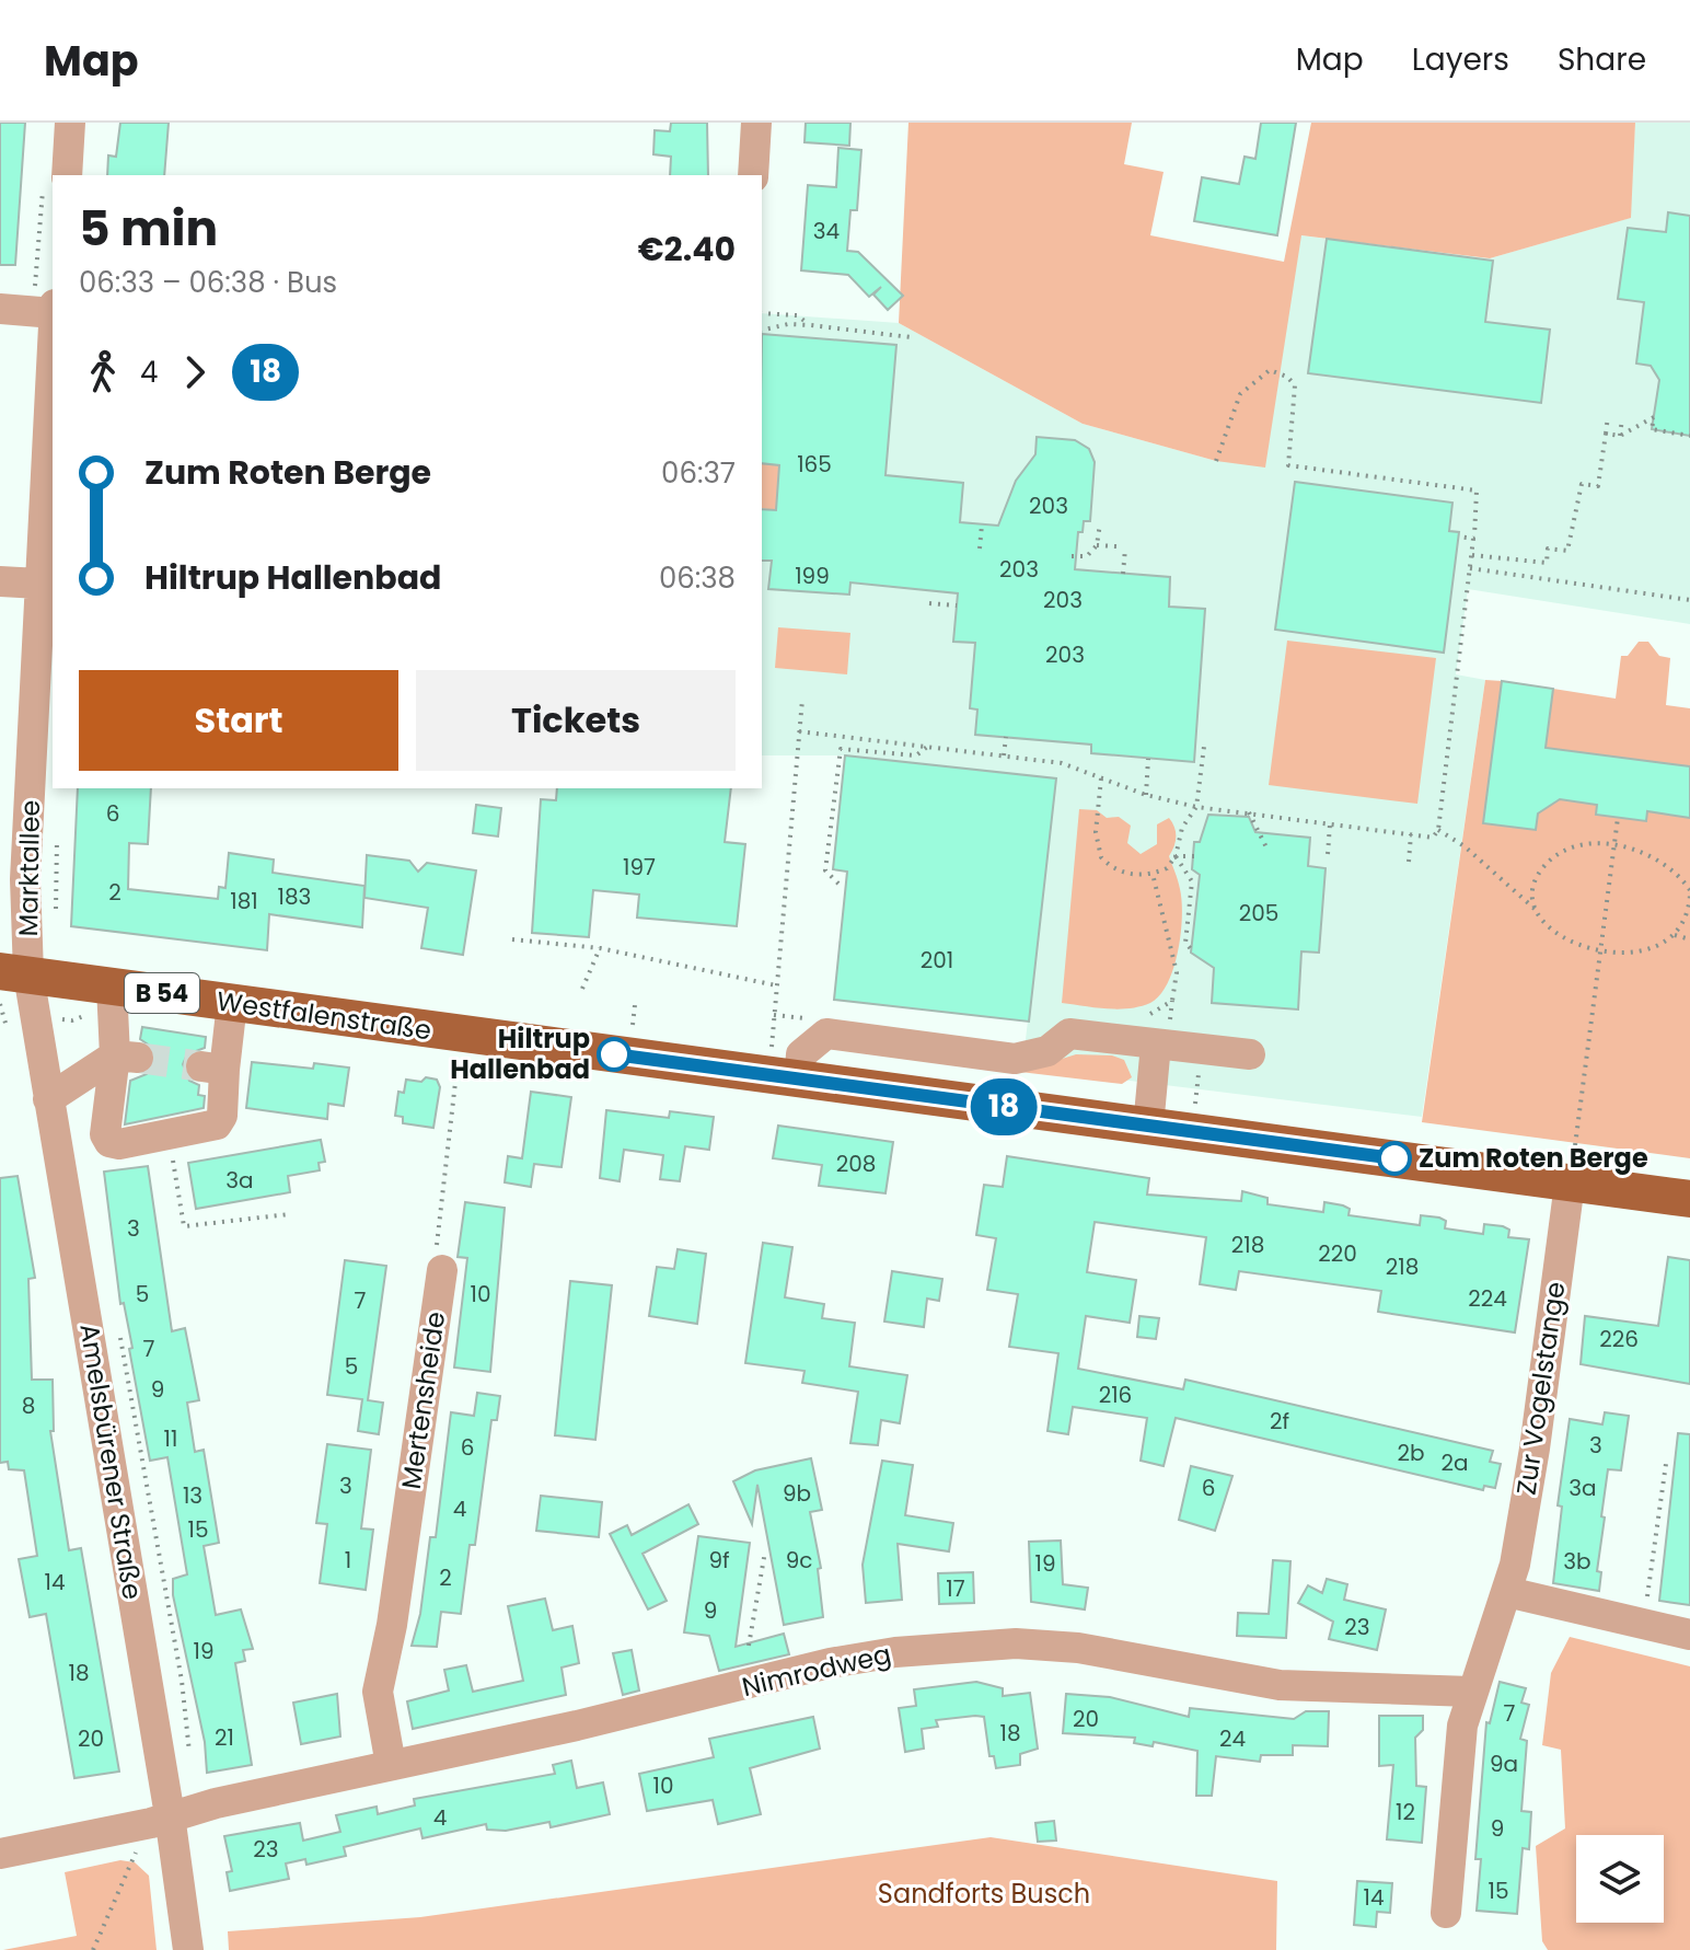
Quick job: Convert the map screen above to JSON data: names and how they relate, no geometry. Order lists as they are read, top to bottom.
{
  "streets": {
    "main road": ["B 54", "Westfalenstraße"],
    "street": [
      "Marktallee",
      "Zur Vogelstange",
      "Mertensheide",
      "Amelsbürener Straße",
      "Nimrodweg"
    ]
  },
  "crossings": [
    ["Marktallee", "Westfalenstraße"],
    ["Marktallee", "Amelsbürener Straße"],
    ["Westfalenstraße", "Zur Vogelstange"],
    ["Westfalenstraße", "Amelsbürener Straße"],
    ["Zur Vogelstange", "Nimrodweg"],
    ["Mertensheide", "Nimrodweg"],
    ["Amelsbürener Straße", "Nimrodweg"]
  ],
  "parks": ["Sandforts Busch"],
  "places": ["Hiltrup Hallenbad", "Zum Roten Berge"],
  "lines": ["bus line 18"],
  "house_numbers": [
    "34",
    "165",
    "203",
    "203",
    "199",
    "203",
    "203",
    "6",
    "197",
    "2",
    "183",
    "181",
    "205",
    "201",
    "208",
    "3a",
    "3",
    "218",
    "220",
    "218",
    "5",
    "10",
    "224",
    "7",
    "226",
    "7",
    "5",
    "9",
    "216",
    "8",
    "2f",
    "11",
    "3",
    "6",
    "2b",
    "2a",
    "3",
    "6",
    "3a",
    "9b",
    "13",
    "4",
    "15",
    "1",
    "9f",
    "9c",
    "3b",
    "19",
    "2",
    "14",
    "17",
    "9",
    "23",
    "19",
    "18",
    "7",
    "20",
    "18",
    "21",
    "20",
    "24",
    "9a",
    "10",
    "12",
    "4",
    "9",
    "23",
    "15",
    "14"
  ],
  "page": {
    "header": "Map",
    "nav": ["Map", "Layers", "Share"],
    "on_map": "18",
    "heading": ["5 min", "06:33 – 06:38 · Bus", "€2.40"],
    "legs": ["4", "18"],
    "list": [
      {
        "name": "Zum Roten Berge",
        "value": "06:37"
      },
      {
        "name": "Hiltrup Hallenbad",
        "value": "06:38"
      }
    ],
    "buttons": ["Start", "Tickets"]
  }
}
